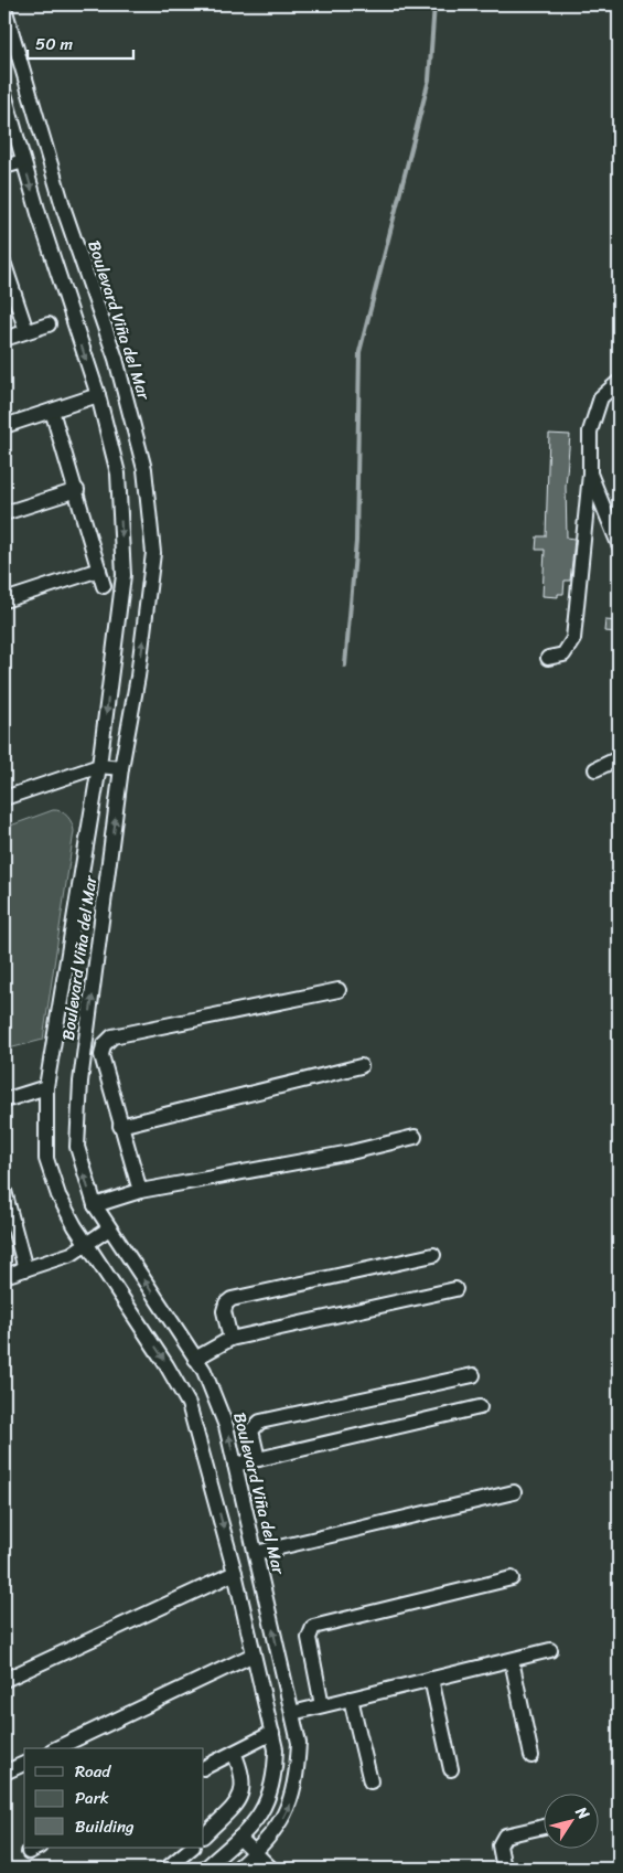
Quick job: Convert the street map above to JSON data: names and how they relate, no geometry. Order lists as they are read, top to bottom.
{
  "streets": {
    "street": ["Boulevard Viña del Mar"]
  },
  "legend": ["Road", "Park", "Building"],
  "scale_bar": "50 m",
  "north": "top right"
}
